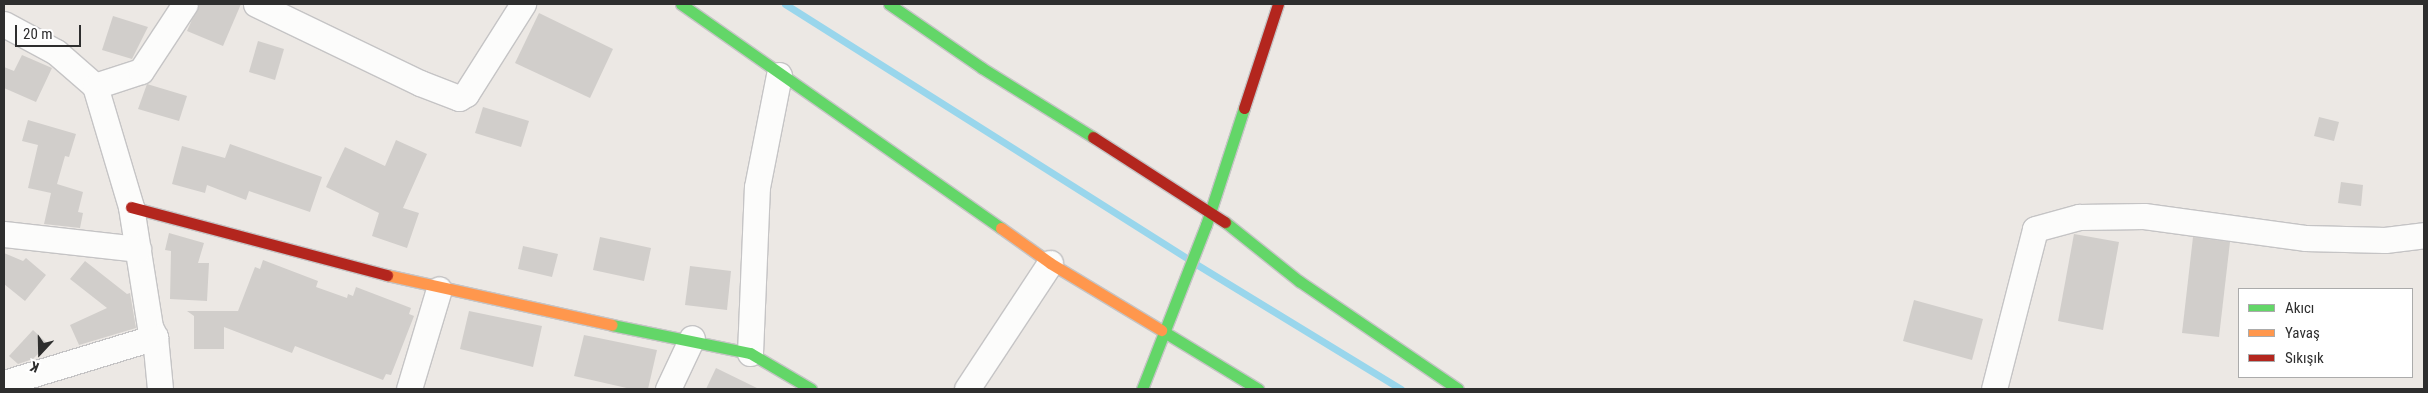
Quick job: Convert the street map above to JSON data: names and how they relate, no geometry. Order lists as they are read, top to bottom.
{
  "legend": ["Akıcı", "Yavaş", "Sıkışık"],
  "scale_bar": "20 m",
  "north": "bottom"
}
